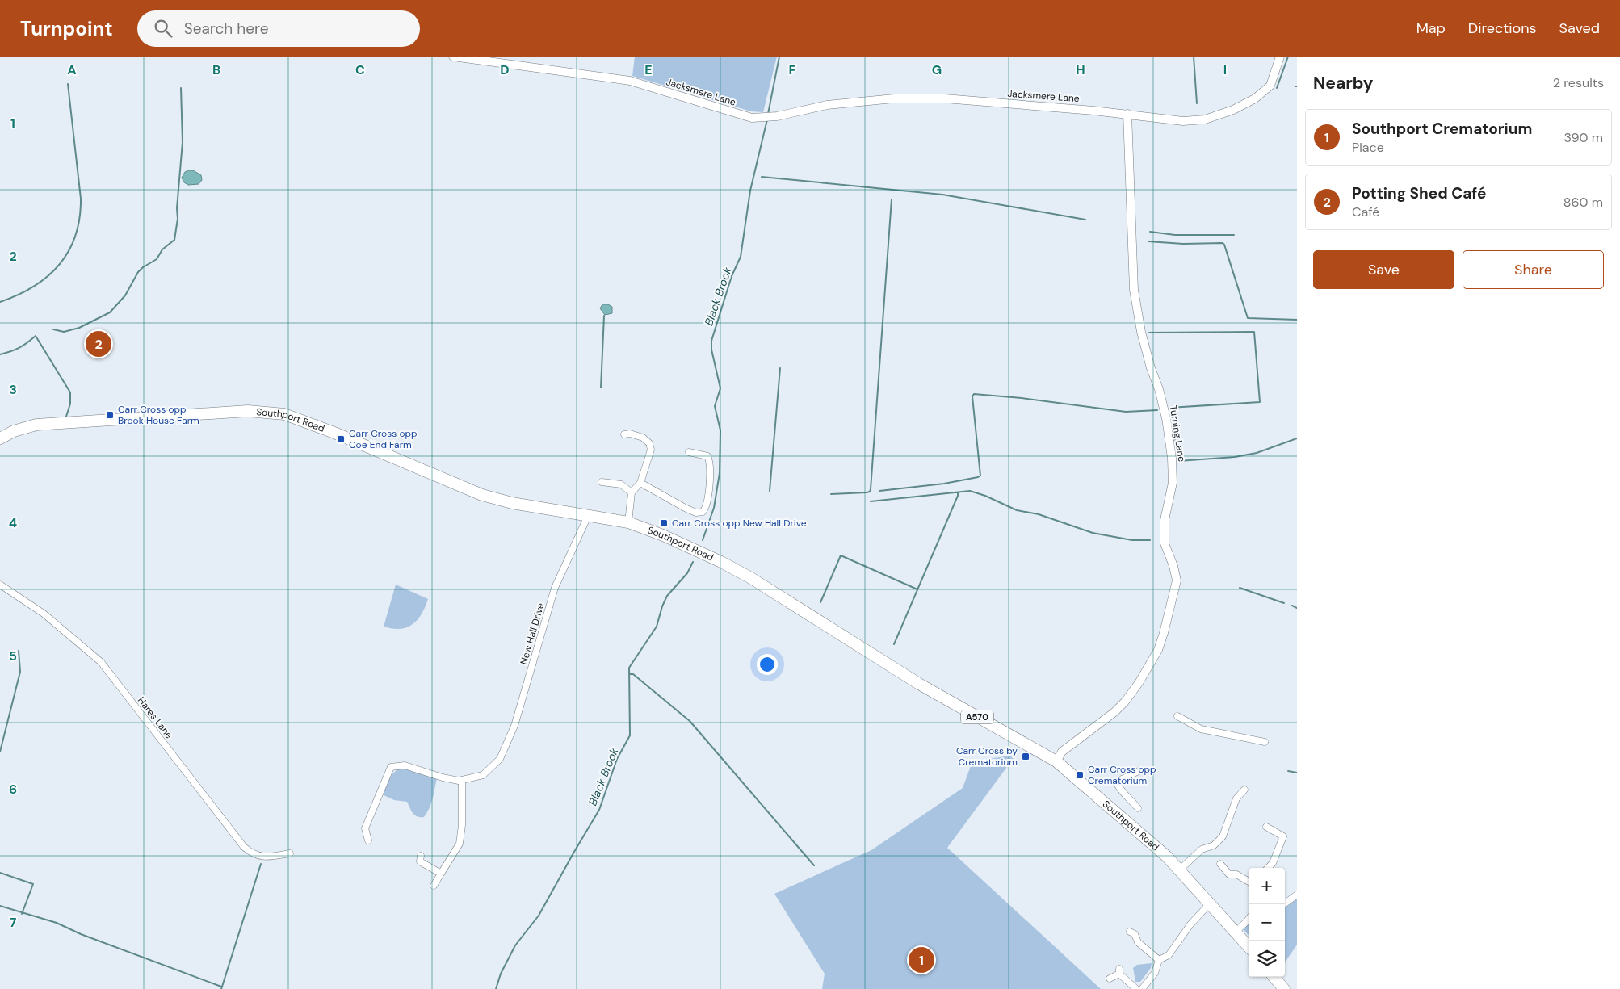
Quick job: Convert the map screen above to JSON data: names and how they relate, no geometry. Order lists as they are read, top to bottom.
{
  "streets": {
    "highway": ["Southport Road", "A570"],
    "main road": ["Jacksmere Lane", "Turning Lane"],
    "street": ["New Hall Drive", "Hares Lane"]
  },
  "crossings": [
    ["Jacksmere Lane", "Turning Lane"],
    ["Southport Road", "Turning Lane"],
    ["Southport Road", "New Hall Drive"]
  ],
  "water": ["Black Brook"],
  "places": {
    "transit": [
      "Carr Cross opp Brook House Farm",
      "Carr Cross opp Coe End Farm",
      "Carr Cross opp New Hall Drive",
      "Carr Cross by Crematorium",
      "Carr Cross opp Crematorium"
    ]
  },
  "page": {
    "header": "Turnpoint",
    "search": "Search here",
    "nav": ["Map", "Directions", "Saved"],
    "heading": ["Nearby", "2 results"],
    "list": [
      {
        "mark": "1",
        "name": "Southport Crematorium",
        "note": "Place",
        "value": "390 m"
      },
      {
        "mark": "2",
        "name": "Potting Shed Café",
        "note": "Café",
        "value": "860 m"
      }
    ],
    "buttons": ["Save", "Share"],
    "pins": ["2", "1"],
    "map_buttons": ["+", "−"]
  },
  "grid": {
    "columns": [
      "A",
      "B",
      "C",
      "D",
      "E",
      "F",
      "G",
      "H",
      "I"
    ],
    "rows": [
      "1",
      "2",
      "3",
      "4",
      "5",
      "6",
      "7"
    ]
  }
}
